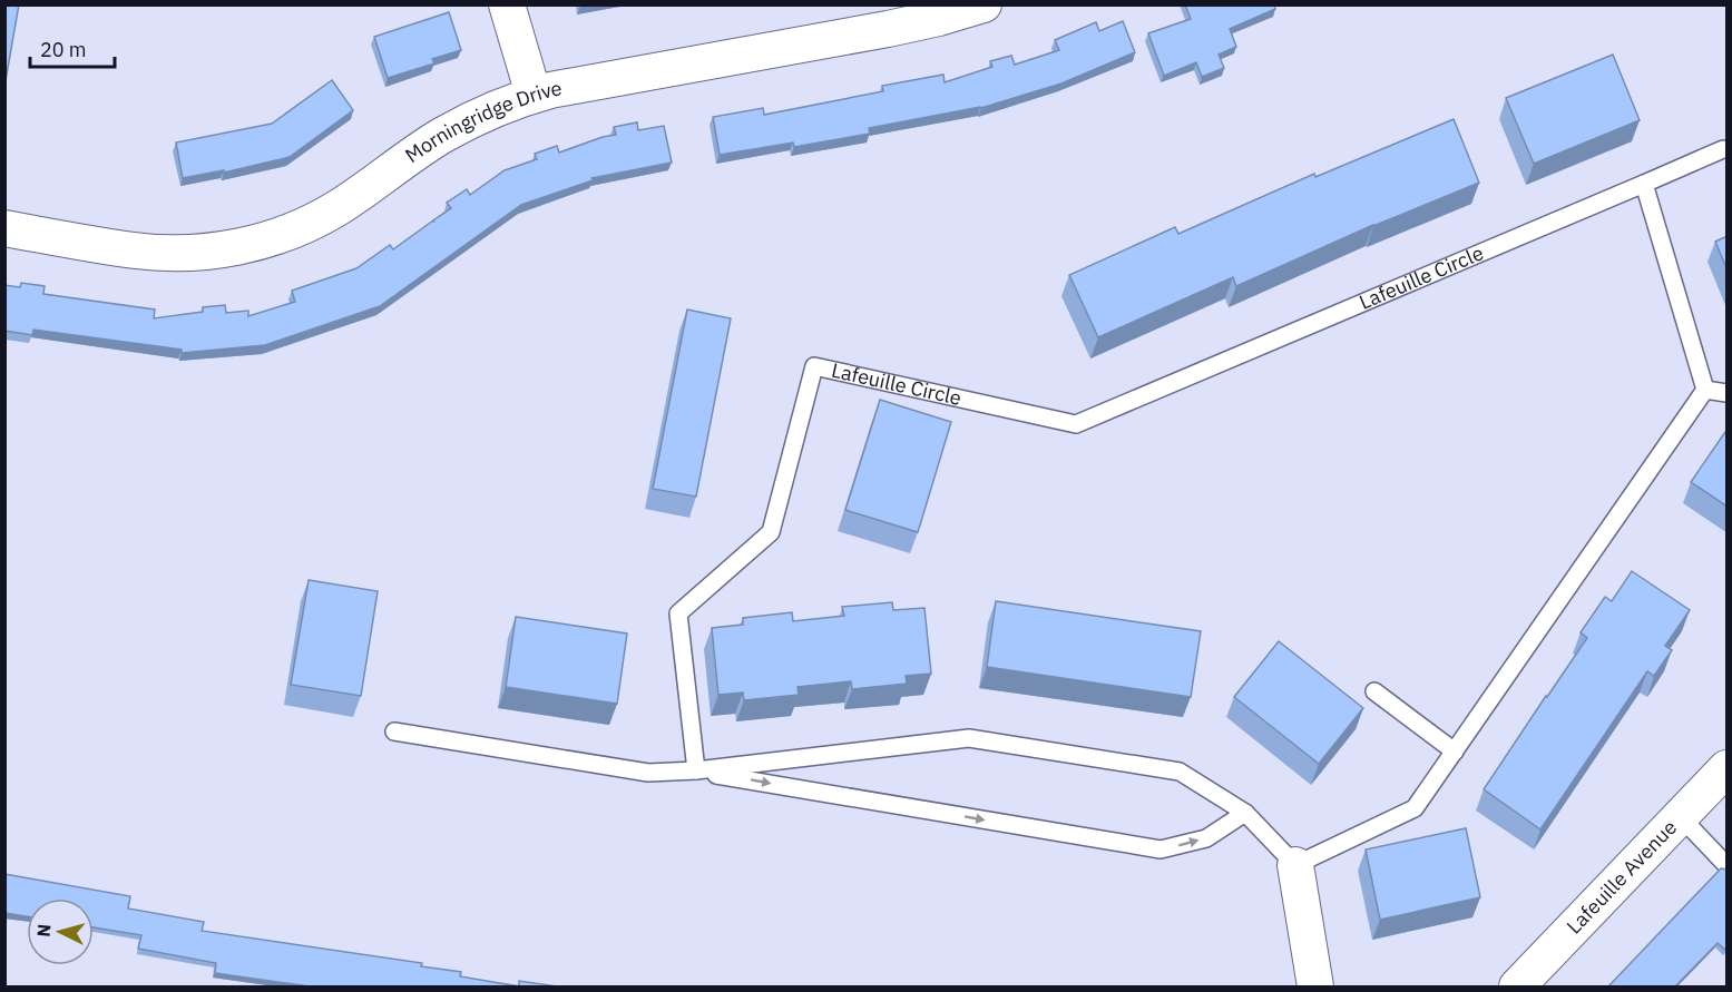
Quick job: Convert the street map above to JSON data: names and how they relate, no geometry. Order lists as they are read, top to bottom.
{
  "streets": {
    "street": ["Morningridge Drive", "Lafeuille Avenue"],
    "lane": ["Lafeuille Circle"]
  },
  "scale_bar": "20 m",
  "north": "left"
}
